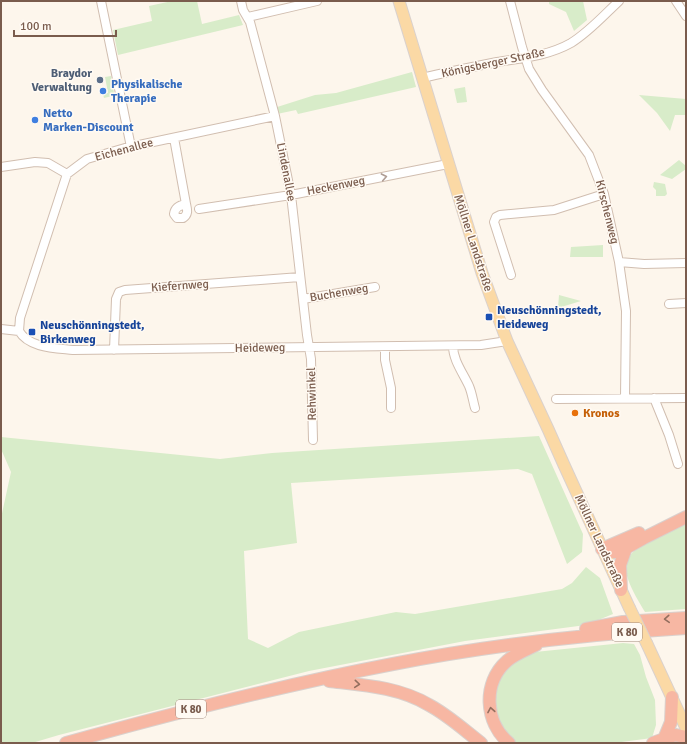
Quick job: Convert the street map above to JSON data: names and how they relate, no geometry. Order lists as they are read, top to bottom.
{
  "streets": {
    "highway": ["K 80"],
    "main road": ["Möllner Landstraße"],
    "street": [
      "Königsberger Straße",
      "Eichenallee",
      "Lindenallee",
      "Heckenweg",
      "Kirschenweg",
      "Kiefernweg",
      "Buchenweg",
      "Heideweg",
      "Rehwinkel"
    ]
  },
  "crossings": [
    ["Königsberger Straße", "Kirschenweg"],
    ["Königsberger Straße", "Möllner Landstraße"],
    ["Eichenallee", "Lindenallee"],
    ["Lindenallee", "Heckenweg"],
    ["Lindenallee", "Kiefernweg"],
    ["Lindenallee", "Buchenweg"],
    ["Lindenallee", "Heideweg"],
    ["Lindenallee", "Rehwinkel"],
    ["Heckenweg", "Möllner Landstraße"],
    ["Möllner Landstraße", "Heideweg"],
    ["Kiefernweg", "Heideweg"],
    ["Heideweg", "Rehwinkel"]
  ],
  "one_way": ["Heckenweg"],
  "places": {
    "other": [
      "Braydor Verwaltung",
      "Physikalische Therapie",
      "Netto Marken-Discount",
      "Kronos"
    ],
    "transit": ["Neuschönningstedt, Heideweg", "Neuschönningstedt, Birkenweg"]
  },
  "scale_bar": "100 m"
}
